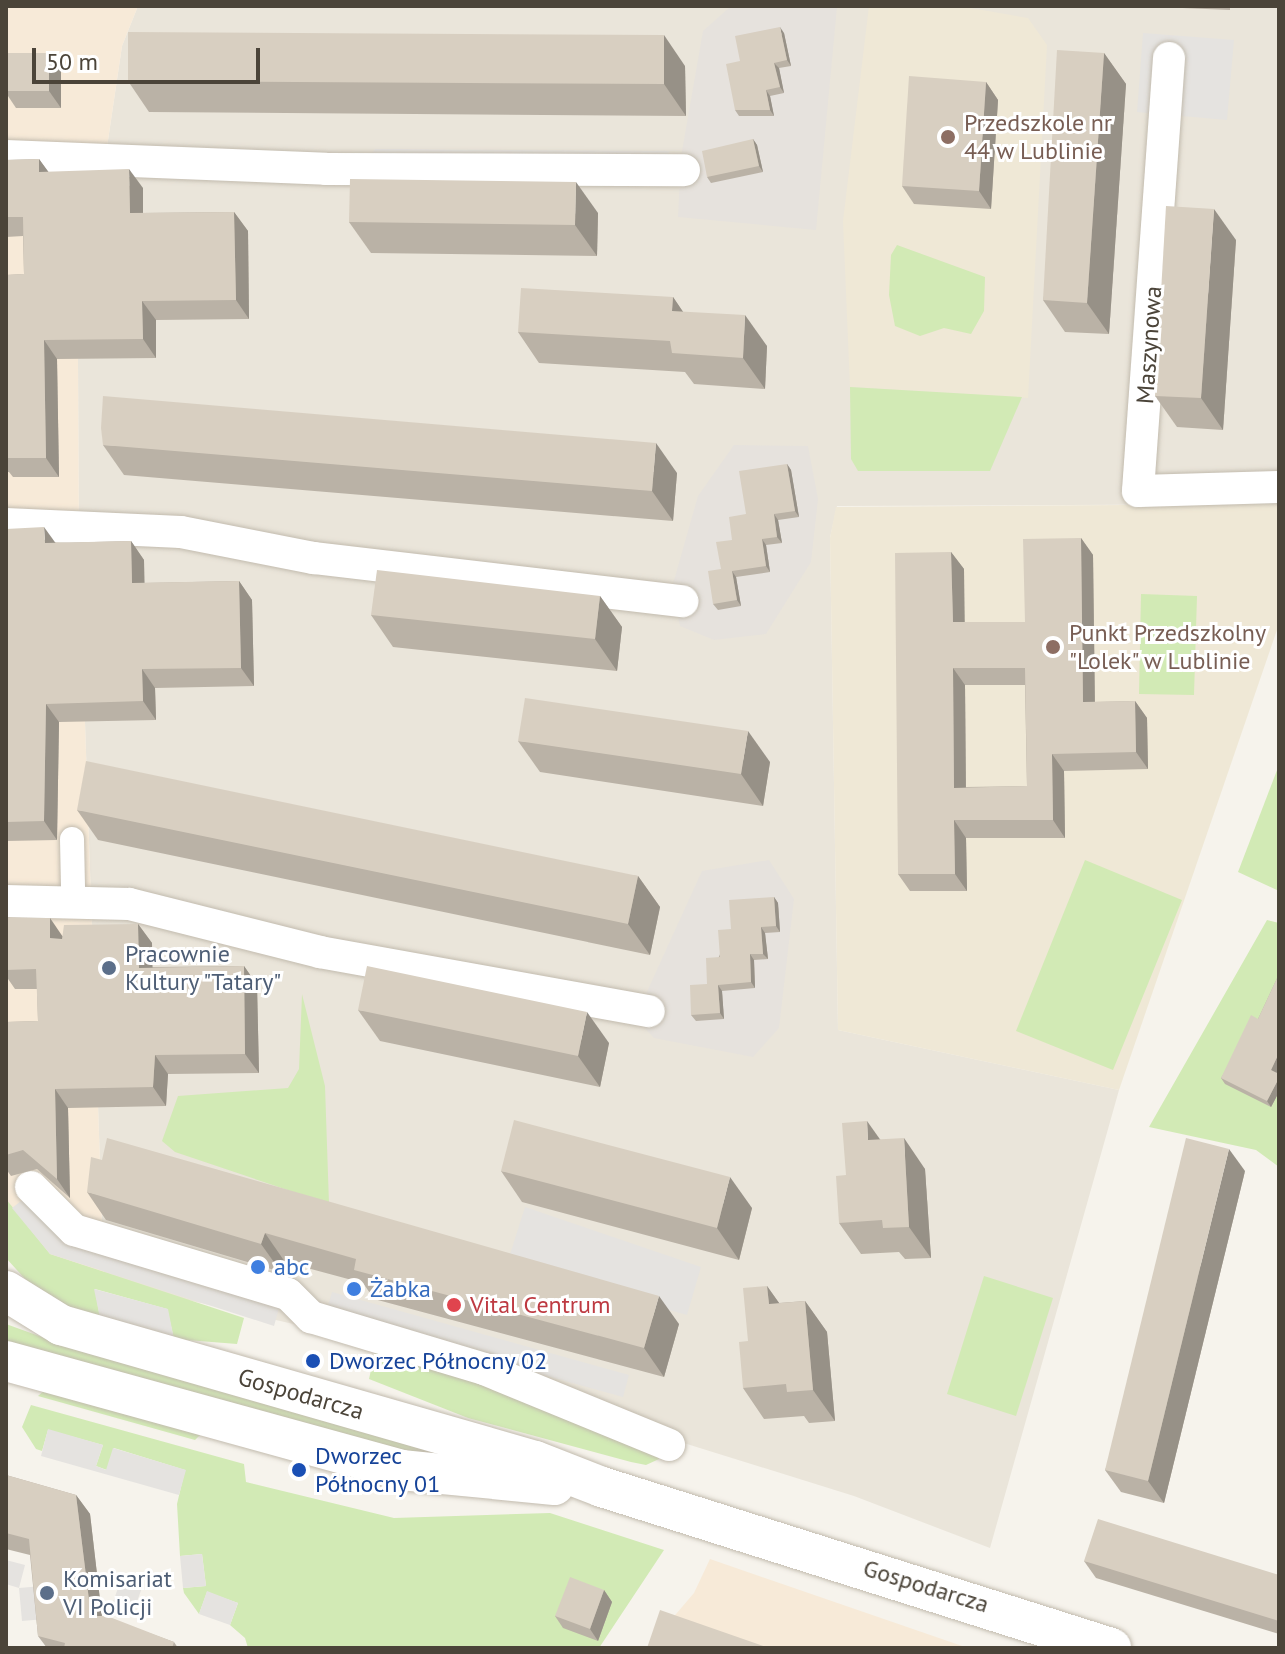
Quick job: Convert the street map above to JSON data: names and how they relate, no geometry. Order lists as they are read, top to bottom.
{
  "streets": {
    "street": ["Maszynowa", "Gospodarcza"]
  },
  "places": [
    "Przedszkole nr 44 w Lublinie",
    "Punkt Przedszkolny \"Lolek\" w Lublinie",
    "Pracownie Kultury \"Tatary\"",
    "abc",
    "Żabka",
    "Vital Centrum",
    "Dworzec Północny 02",
    "Dworzec Północny 01",
    "Komisariat VI Policji"
  ],
  "scale_bar": "50 m"
}
